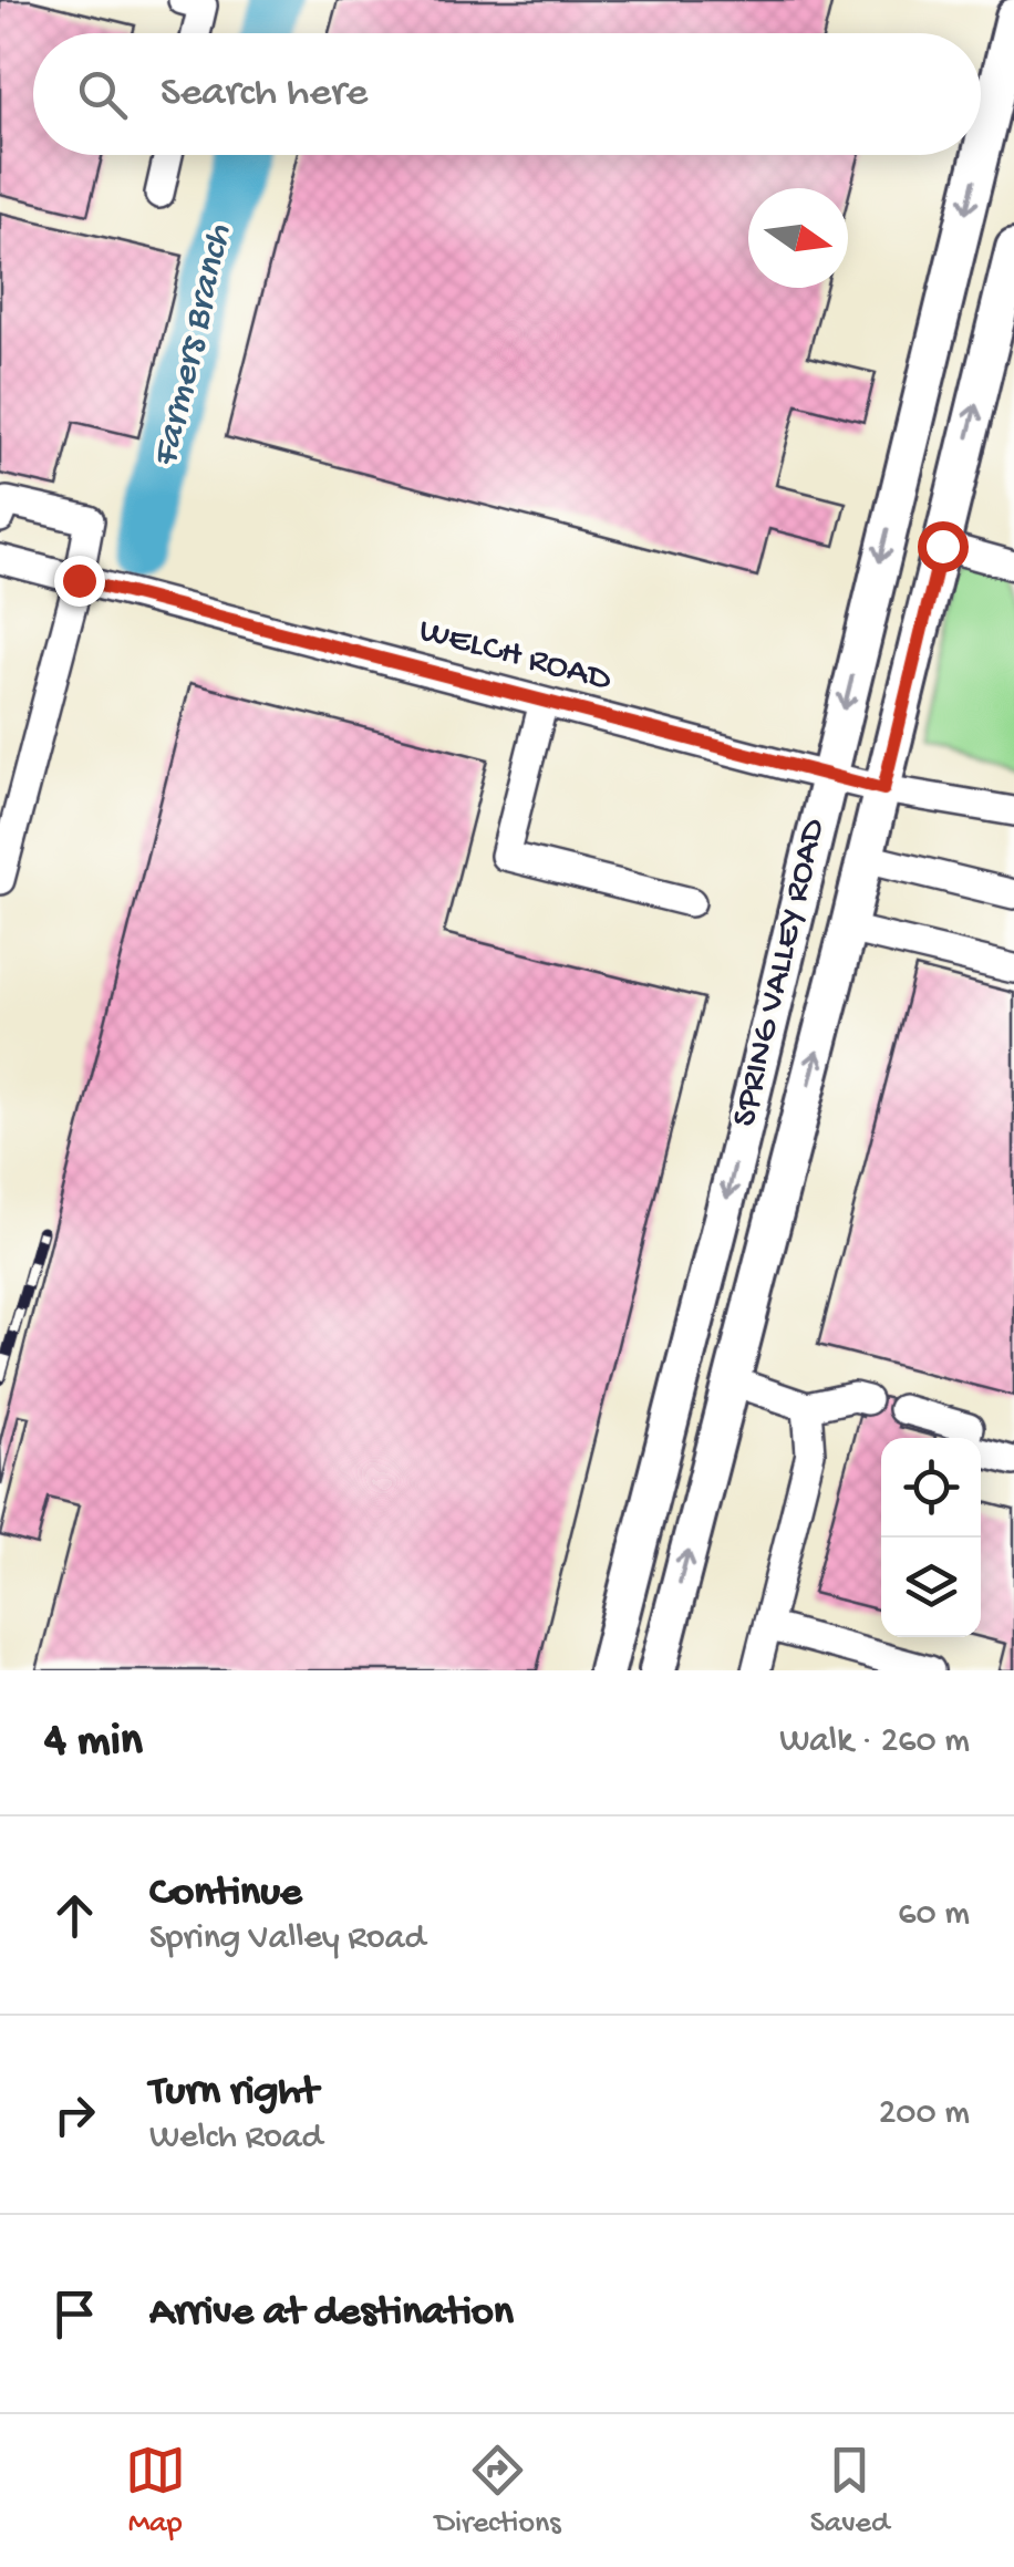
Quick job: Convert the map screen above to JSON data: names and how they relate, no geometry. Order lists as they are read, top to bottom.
{
  "streets": {
    "main road": ["SPRING VALLEY ROAD"],
    "street": ["WELCH ROAD"]
  },
  "crossings": [
    ["WELCH ROAD", "SPRING VALLEY ROAD"]
  ],
  "water": ["Farmers Branch"],
  "north": "right",
  "page": {
    "search": "Search here",
    "heading": ["4 min", "Walk · 260 m"],
    "list": [
      ["Continue", "Spring Valley Road", "60 m"],
      ["Turn right", "Welch Road", "200 m"],
      "Arrive at destination"
    ],
    "nav": ["Map", "Directions", "Saved"]
  }
}
